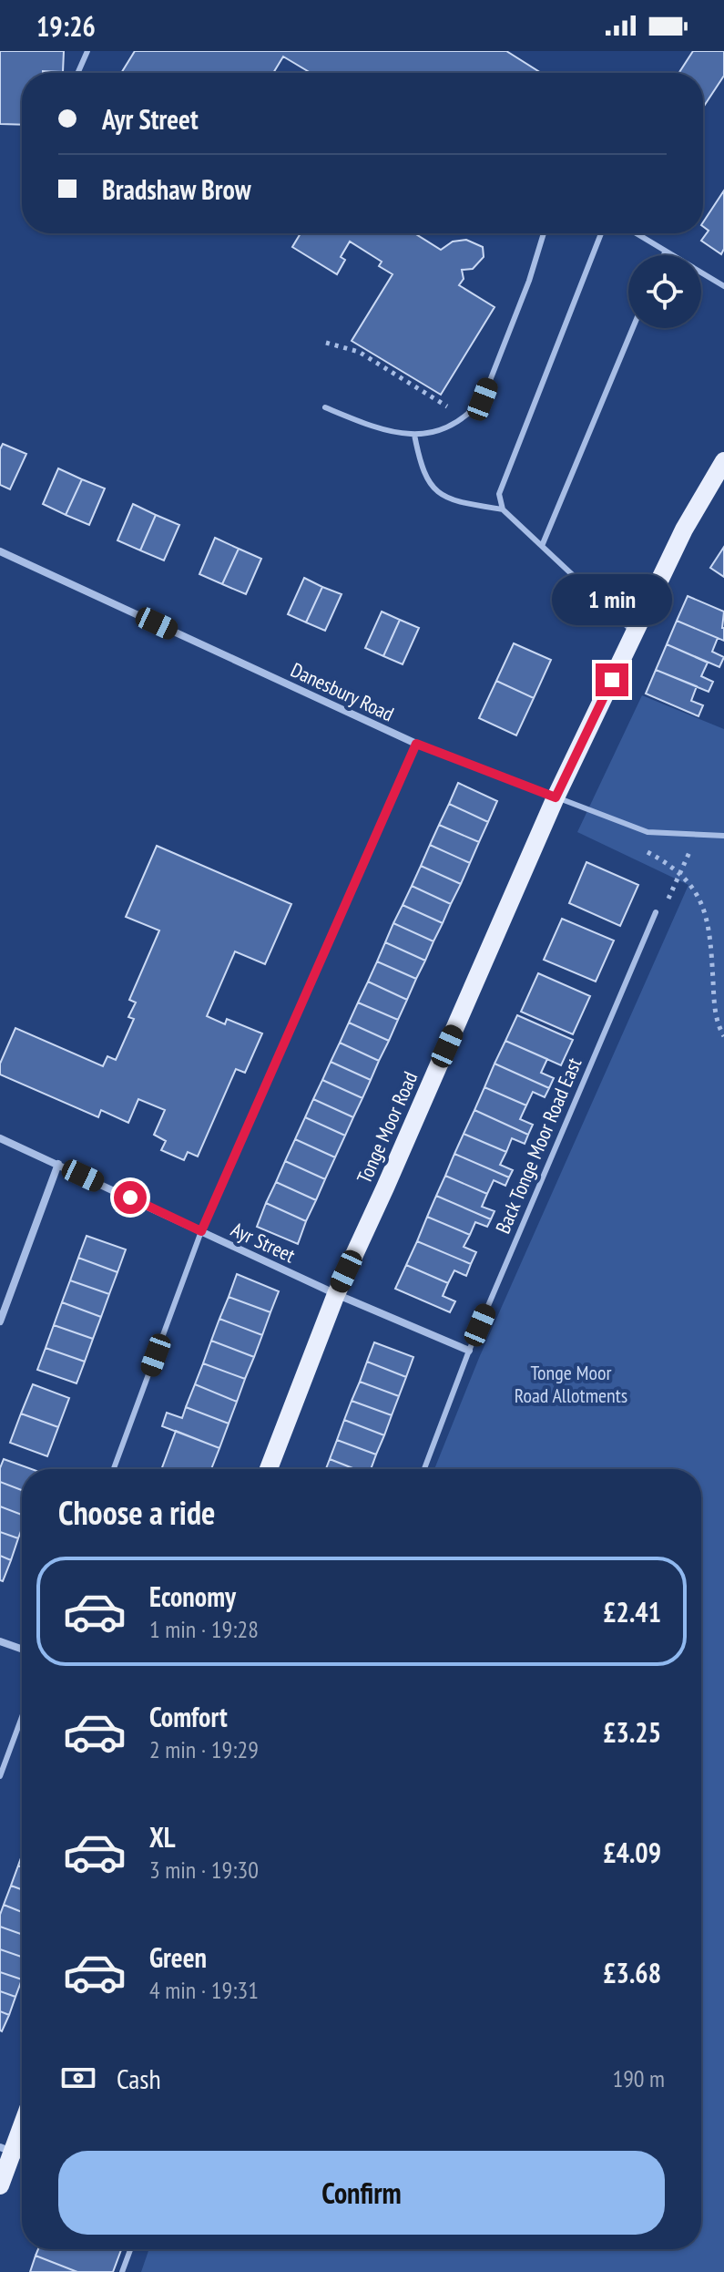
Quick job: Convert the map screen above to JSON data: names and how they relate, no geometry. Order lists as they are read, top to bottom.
{
  "streets": {
    "main road": ["Tonge Moor Road"],
    "street": ["Danesbury Road", "Ayr Street"],
    "lane": ["Back Tonge Moor Road East"]
  },
  "crossings": [
    ["Danesbury Road", "Tonge Moor Road"],
    ["Tonge Moor Road", "Ayr Street"],
    ["Back Tonge Moor Road East", "Ayr Street"]
  ],
  "parks": ["Tonge Moor Road Allotments"],
  "page": {
    "status": "19:26",
    "banner": ["Ayr Street", "Bradshaw Brow"],
    "bubble": "1 min",
    "heading": "Choose a ride",
    "list": [
      {
        "name": "Economy",
        "note": "1 min · 19:28",
        "value": "£2.41"
      },
      {
        "name": "Comfort",
        "note": "2 min · 19:29",
        "value": "£3.25"
      },
      {
        "name": "XL",
        "note": "3 min · 19:30",
        "value": "£4.09"
      },
      {
        "name": "Green",
        "note": "4 min · 19:31",
        "value": "£3.68"
      }
    ],
    "pay": ["Cash", "190 m"],
    "buttons": "Confirm"
  }
}
